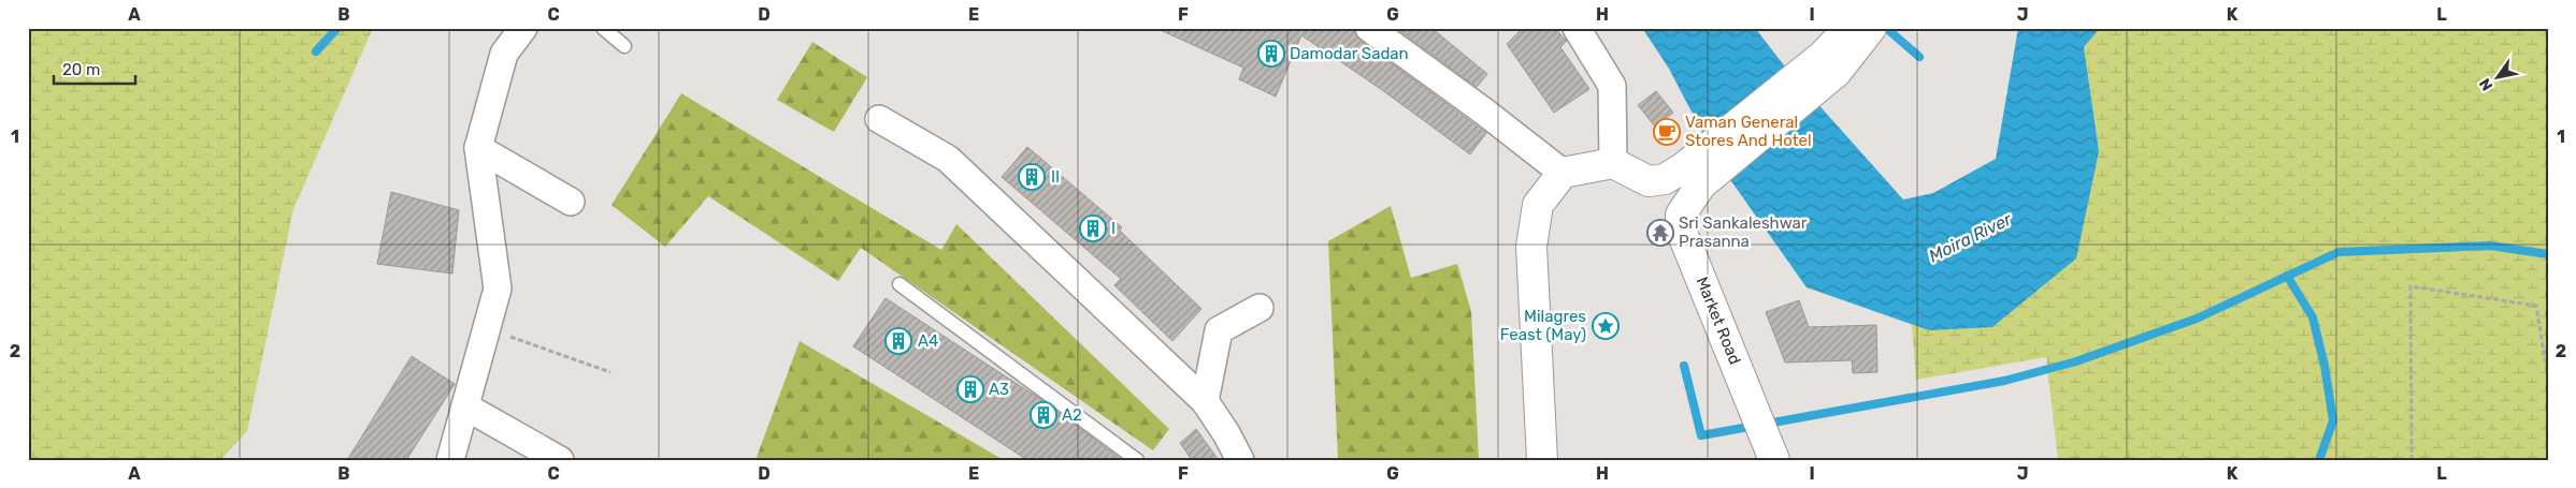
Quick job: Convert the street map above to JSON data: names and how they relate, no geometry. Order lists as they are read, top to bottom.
{
  "streets": {
    "main road": ["Market Road"]
  },
  "water": ["Moira River"],
  "places": {
    "building": [
      "Damodar Sadan",
      "II",
      "I",
      "A4",
      "A3",
      "A2"
    ],
    "cafe": ["Vaman General Stores And Hotel"],
    "temple": ["Sri Sankaleshwar Prasanna"],
    "place": ["Milagres Feast (May)"]
  },
  "scale_bar": "20 m",
  "north": "bottom left",
  "grid": {
    "columns": [
      "A",
      "B",
      "C",
      "D",
      "E",
      "F",
      "G",
      "H",
      "I",
      "J",
      "K",
      "L"
    ],
    "rows": ["1", "2"]
  }
}
